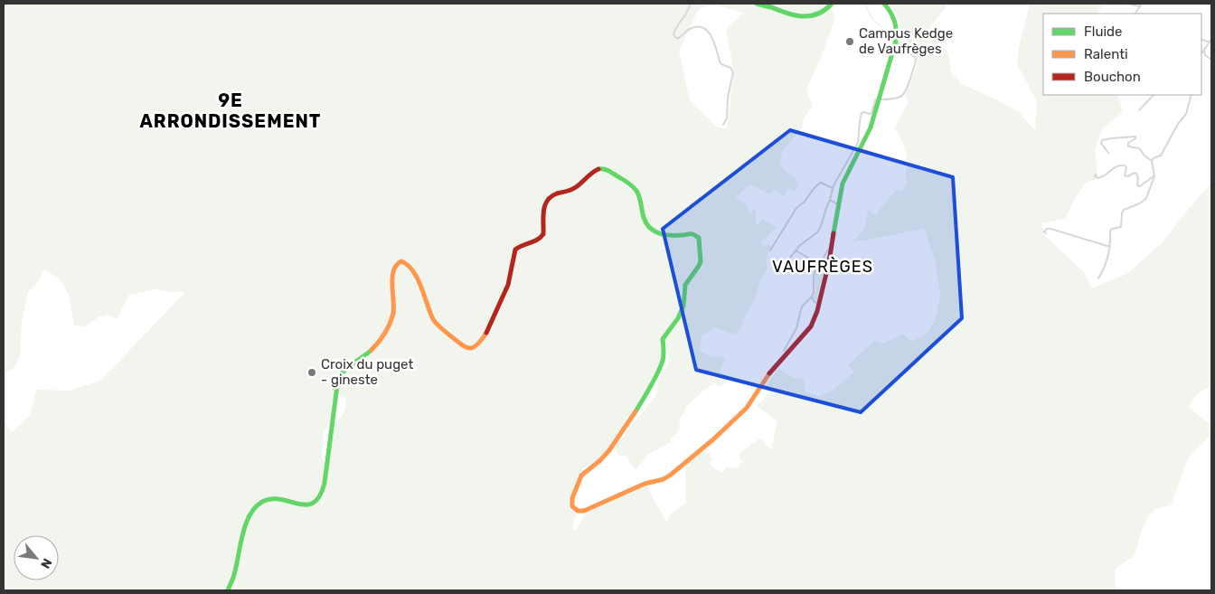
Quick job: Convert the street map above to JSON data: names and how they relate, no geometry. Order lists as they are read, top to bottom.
{
  "districts": ["9E ARRONDISSEMENT", "VAUFRÈGES"],
  "places": ["Campus Kedge de Vaufrèges", "Croix du puget - gineste"],
  "legend": ["Fluide", "Ralenti", "Bouchon"],
  "north": "bottom right"
}
